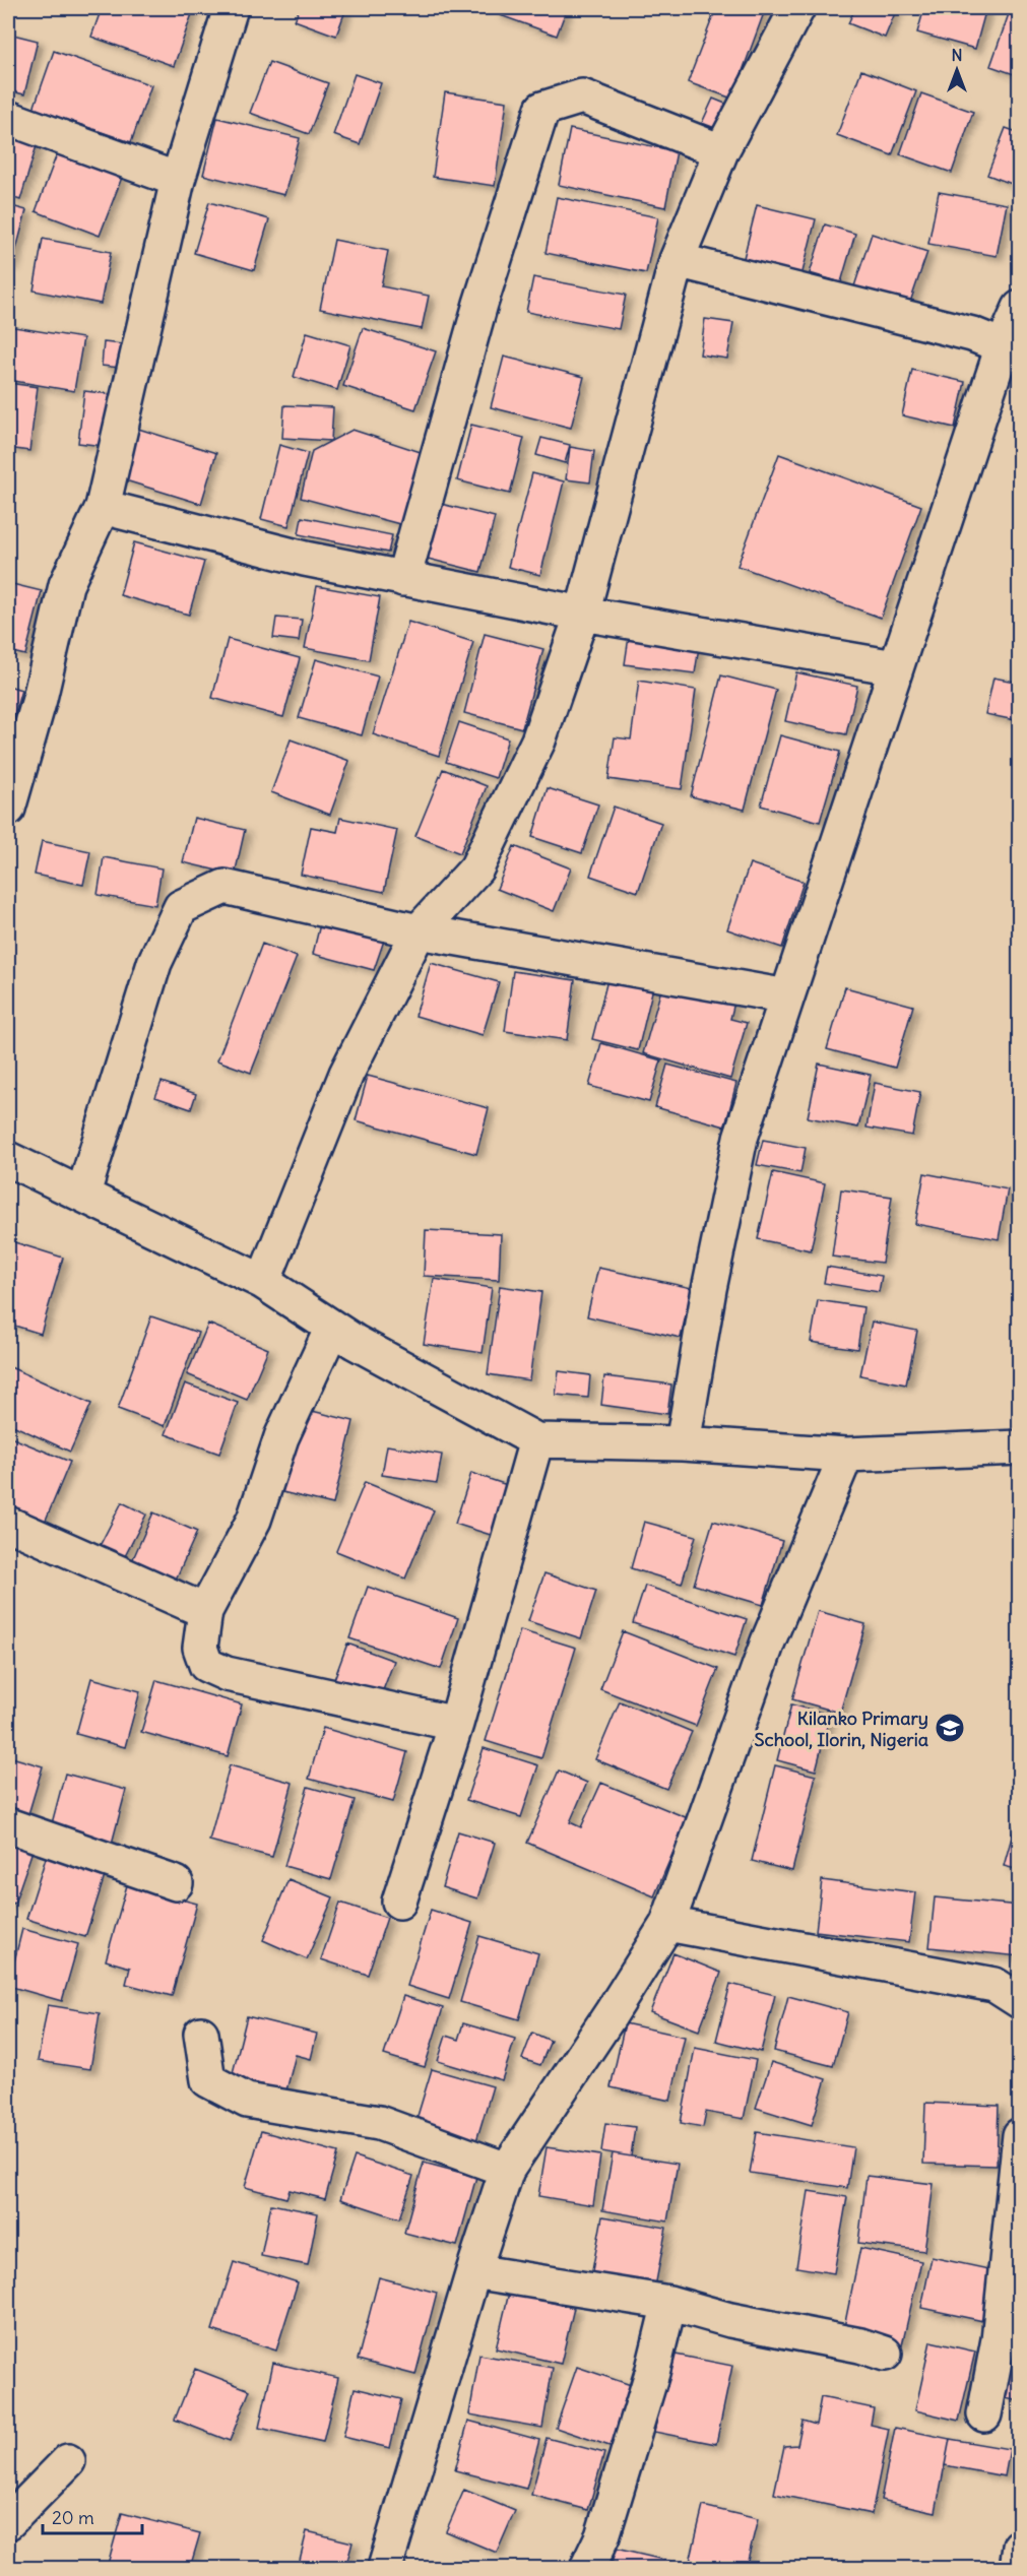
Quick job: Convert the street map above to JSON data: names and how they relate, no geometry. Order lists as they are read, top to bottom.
{
  "places": {
    "school or university": ["Kilanko Primary School, Ilorin, Nigeria"]
  },
  "scale_bar": "20 m",
  "north": "top"
}
